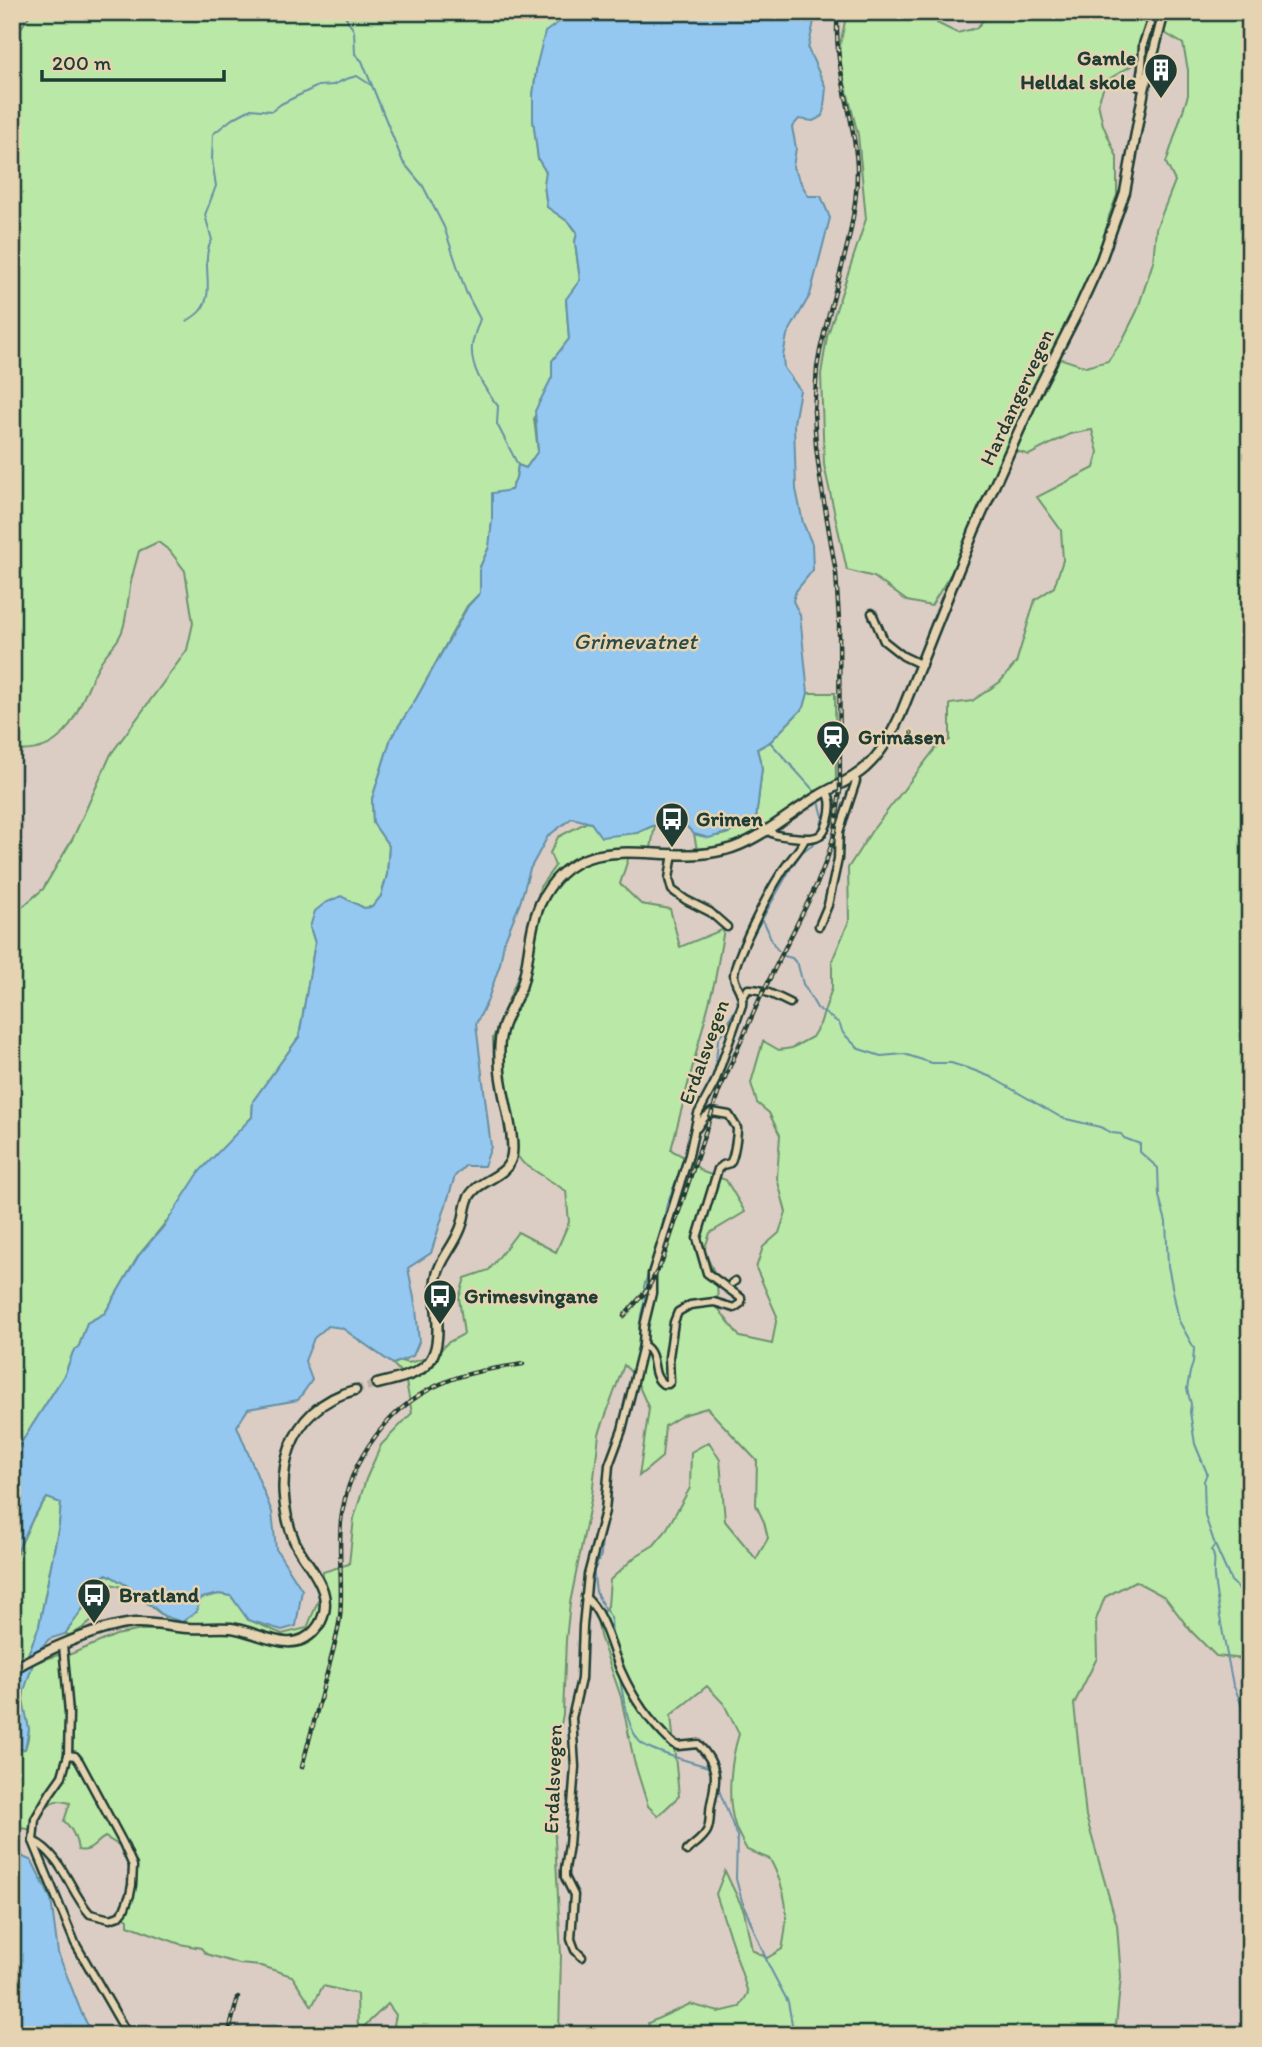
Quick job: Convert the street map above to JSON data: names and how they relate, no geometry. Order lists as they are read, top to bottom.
{
  "streets": {
    "main road": ["Hardangervegen"],
    "street": ["Erdalsvegen"]
  },
  "crossings": [
    ["Hardangervegen", "Erdalsvegen"]
  ],
  "water": ["Grimevatnet"],
  "places": {
    "building": ["Gamle Helldal skole"],
    "station": ["Grimåsen"],
    "bus stop": ["Grimen", "Grimesvingane", "Bratland"]
  },
  "scale_bar": "200 m"
}
